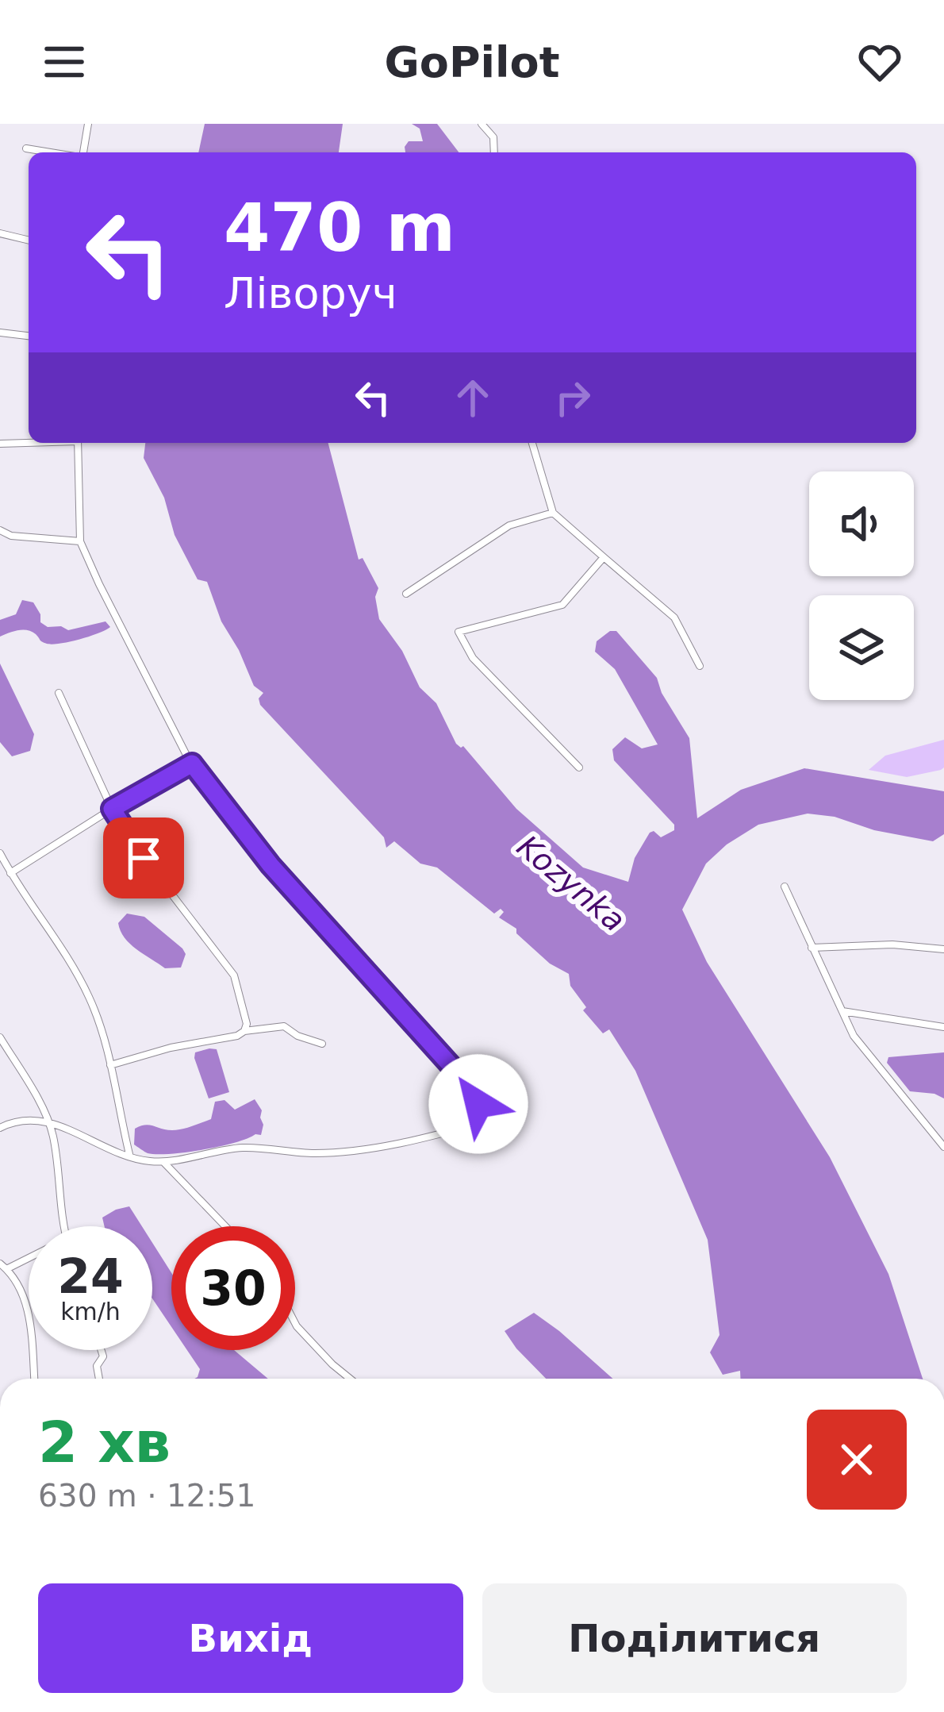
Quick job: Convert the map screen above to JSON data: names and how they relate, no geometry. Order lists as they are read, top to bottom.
{
  "water": ["Kozynka"],
  "page": {
    "header": "GoPilot",
    "turn": ["470 m", "Ліворуч"],
    "speed": "24 km/h",
    "limit": "30",
    "heading": ["2 хв", "630 m · 12:51"],
    "buttons": ["Вихід", "Поділитися"]
  }
}
